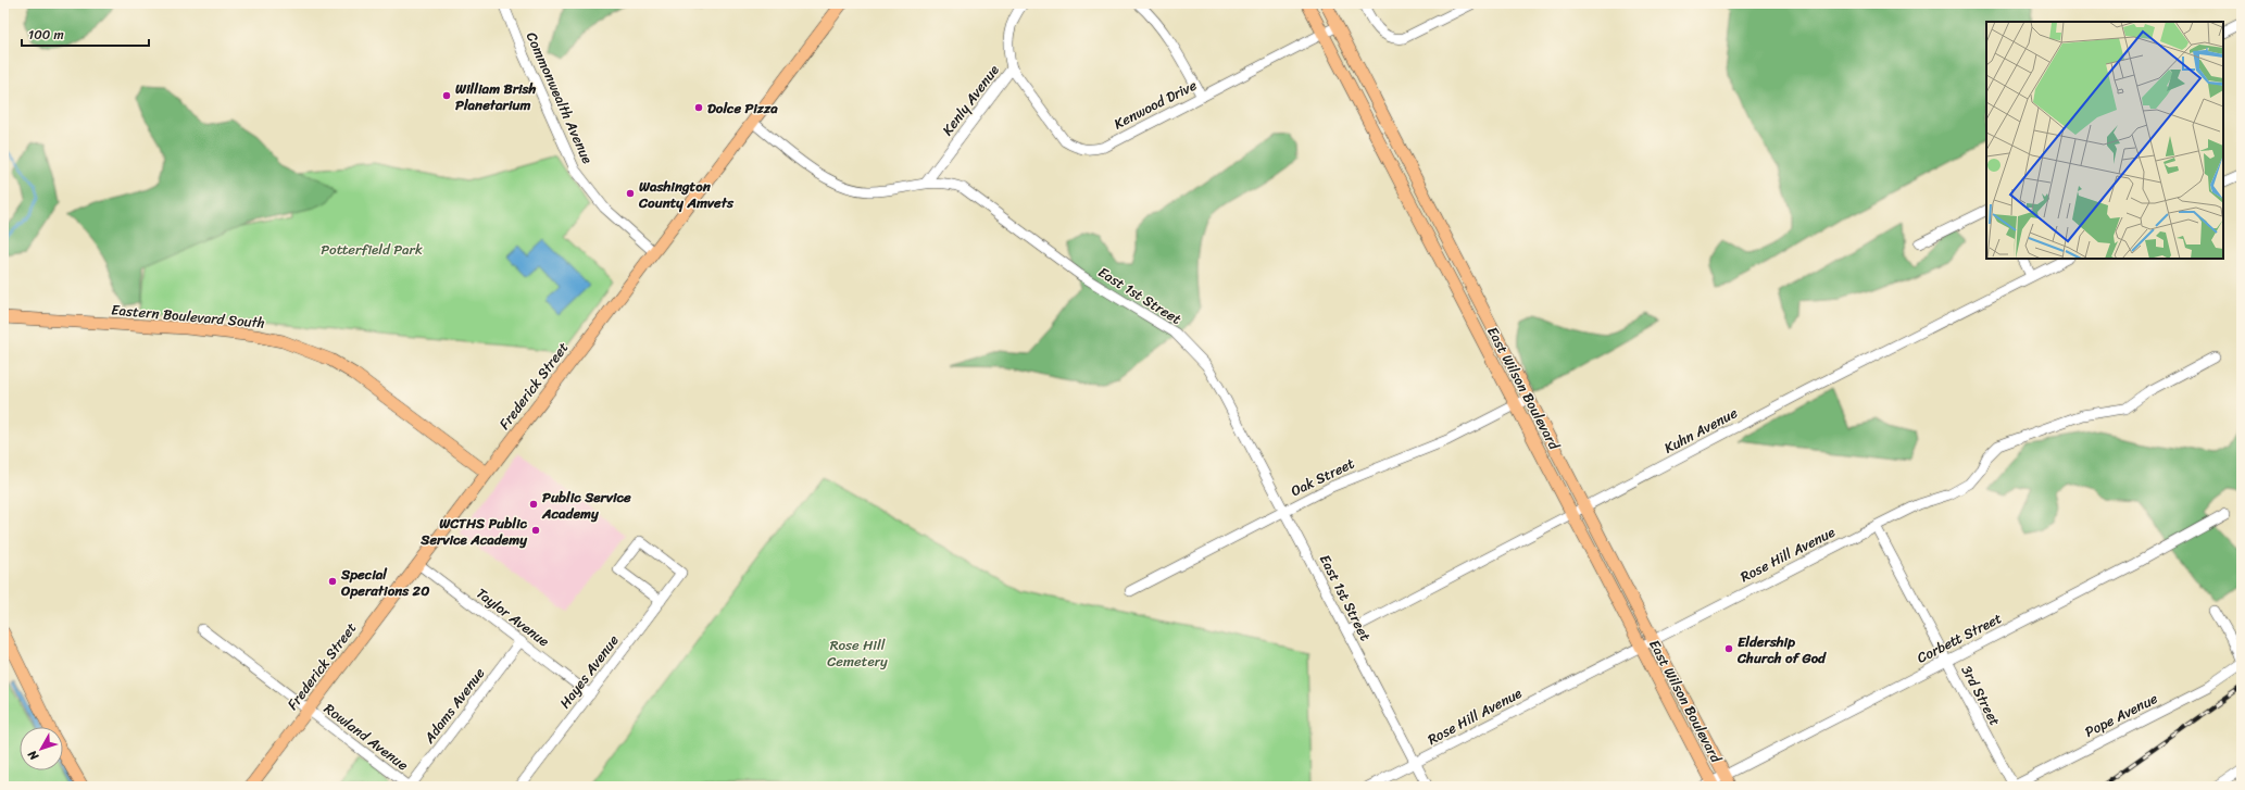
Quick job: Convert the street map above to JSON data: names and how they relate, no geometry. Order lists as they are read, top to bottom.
{
  "streets": {
    "main road": ["Eastern Boulevard South", "Frederick Street", "East Wilson Boulevard"],
    "street": [
      "Commonwealth Avenue",
      "Kenly Avenue",
      "Kenwood Drive",
      "East 1st Street",
      "Kuhn Avenue",
      "Oak Street",
      "Rose Hill Avenue",
      "Taylor Avenue",
      "Corbett Street",
      "Hayes Avenue",
      "3rd Street",
      "Adams Avenue",
      "Pope Avenue",
      "Rowland Avenue"
    ]
  },
  "crossings": [
    ["Commonwealth Avenue", "Frederick Street"],
    ["Kenly Avenue", "Kenwood Drive"],
    ["Kenly Avenue", "East 1st Street"],
    ["Kenwood Drive", "East Wilson Boulevard"],
    ["East 1st Street", "Frederick Street"],
    ["East 1st Street", "Kuhn Avenue"],
    ["East 1st Street", "Oak Street"],
    ["East 1st Street", "Rose Hill Avenue"],
    ["Eastern Boulevard South", "Frederick Street"],
    ["Frederick Street", "Taylor Avenue"],
    ["Frederick Street", "Rowland Avenue"],
    ["East Wilson Boulevard", "Kuhn Avenue"],
    ["East Wilson Boulevard", "Oak Street"],
    ["East Wilson Boulevard", "Rose Hill Avenue"],
    ["East Wilson Boulevard", "Corbett Street"],
    ["Rose Hill Avenue", "3rd Street"],
    ["Taylor Avenue", "Hayes Avenue"],
    ["Taylor Avenue", "Adams Avenue"],
    ["Corbett Street", "3rd Street"],
    ["3rd Street", "Pope Avenue"],
    ["Adams Avenue", "Rowland Avenue"]
  ],
  "parks": ["Potterfield Park", "Rose Hill Cemetery"],
  "places": [
    "William Brish Planetarium",
    "Dolce Pizza",
    "Washington County Amvets",
    "Public Service Academy",
    "WCTHS Public Service Academy",
    "Special Operations 20",
    "Eldership Church of God"
  ],
  "scale_bar": "100 m",
  "north": "bottom left"
}
